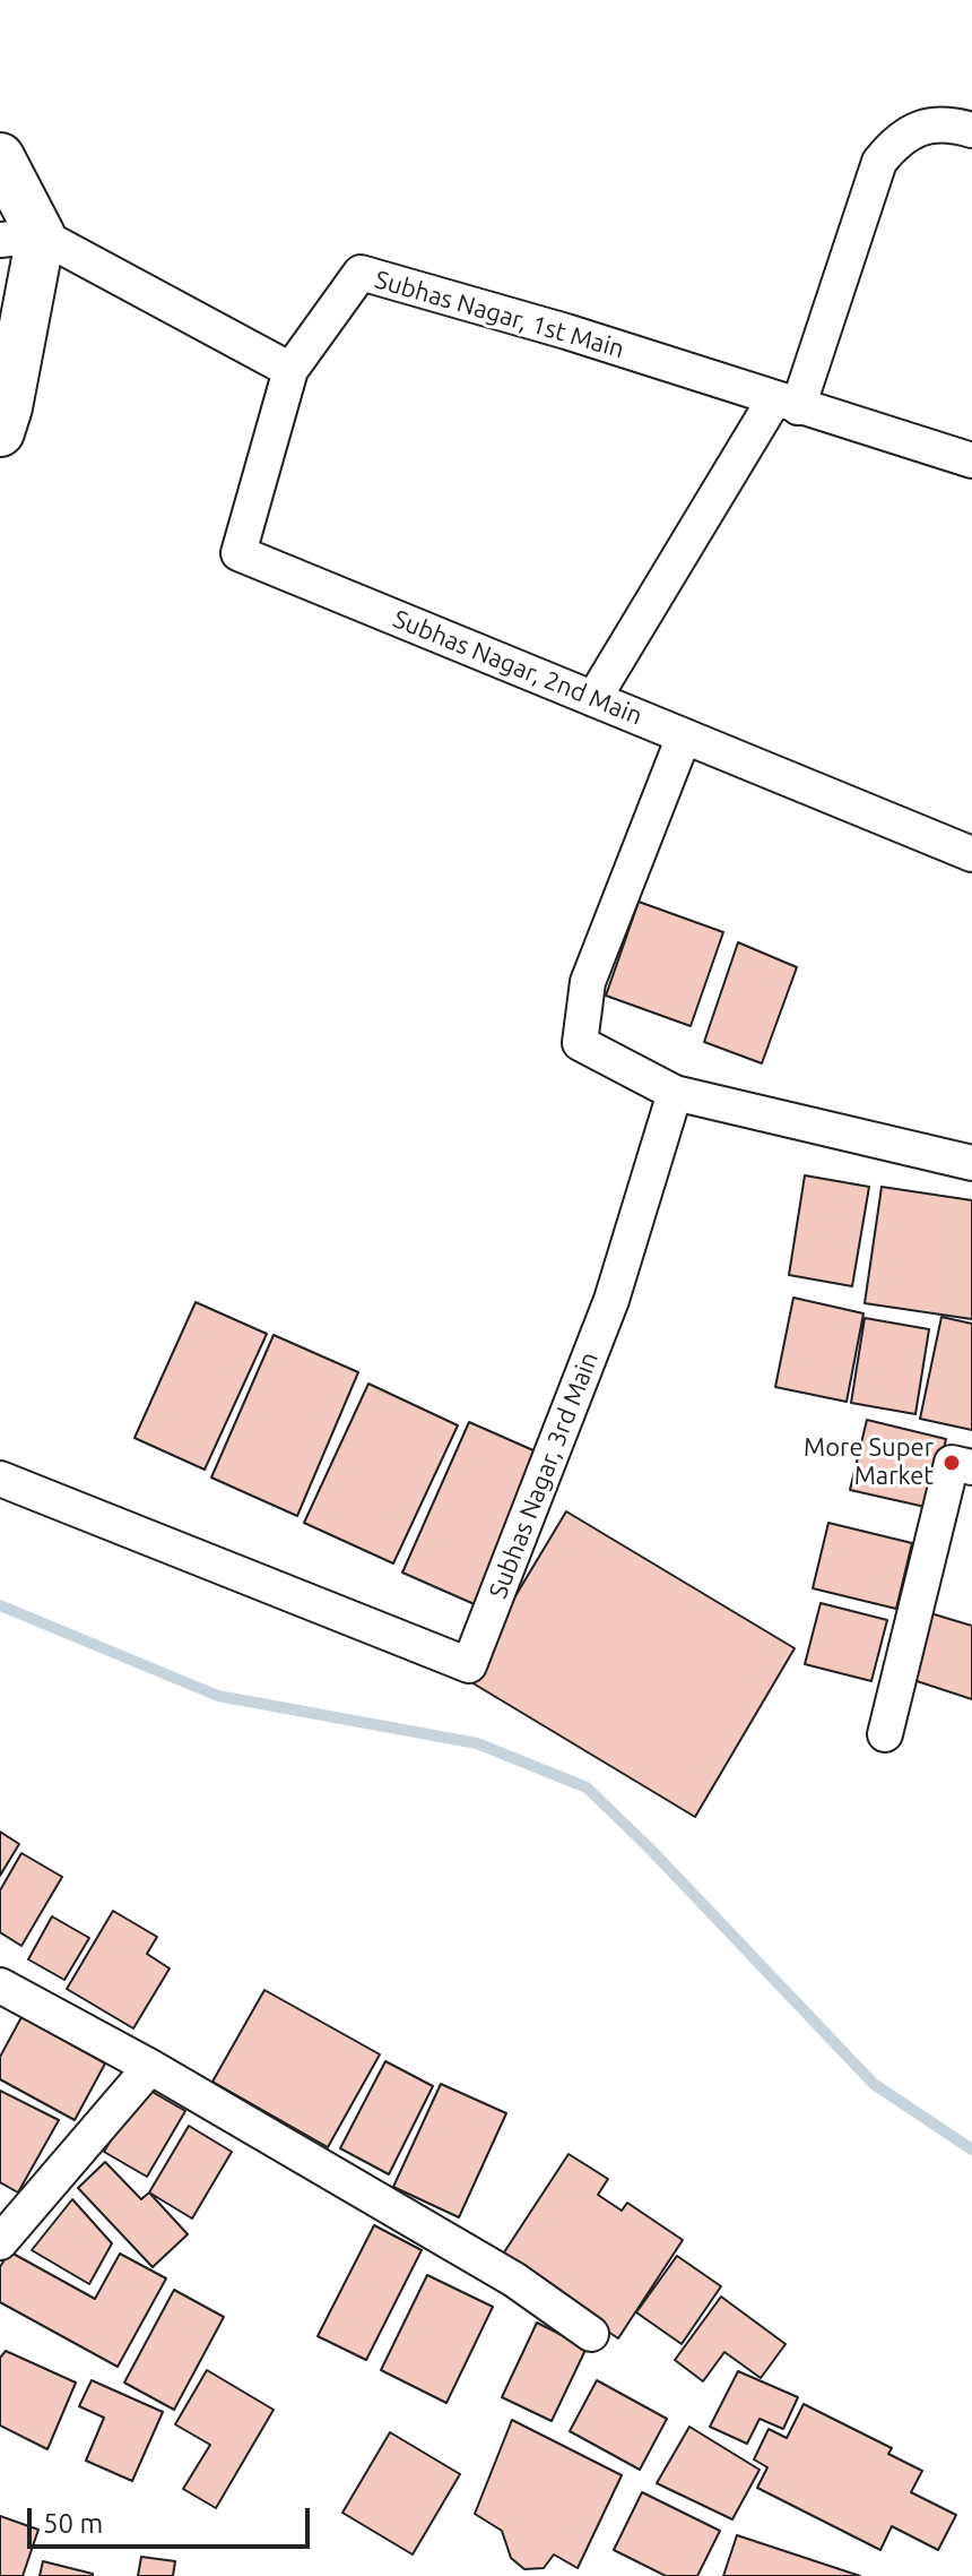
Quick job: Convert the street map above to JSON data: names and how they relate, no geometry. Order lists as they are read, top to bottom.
{
  "streets": {
    "street": ["Subhas Nagar, 1st Main", "Subhas Nagar, 2nd Main", "Subhas Nagar, 3rd Main"]
  },
  "crossings": [
    ["Subhas Nagar, 1st Main", "Subhas Nagar, 2nd Main"]
  ],
  "places": ["More Super Market"],
  "scale_bar": "50 m"
}
